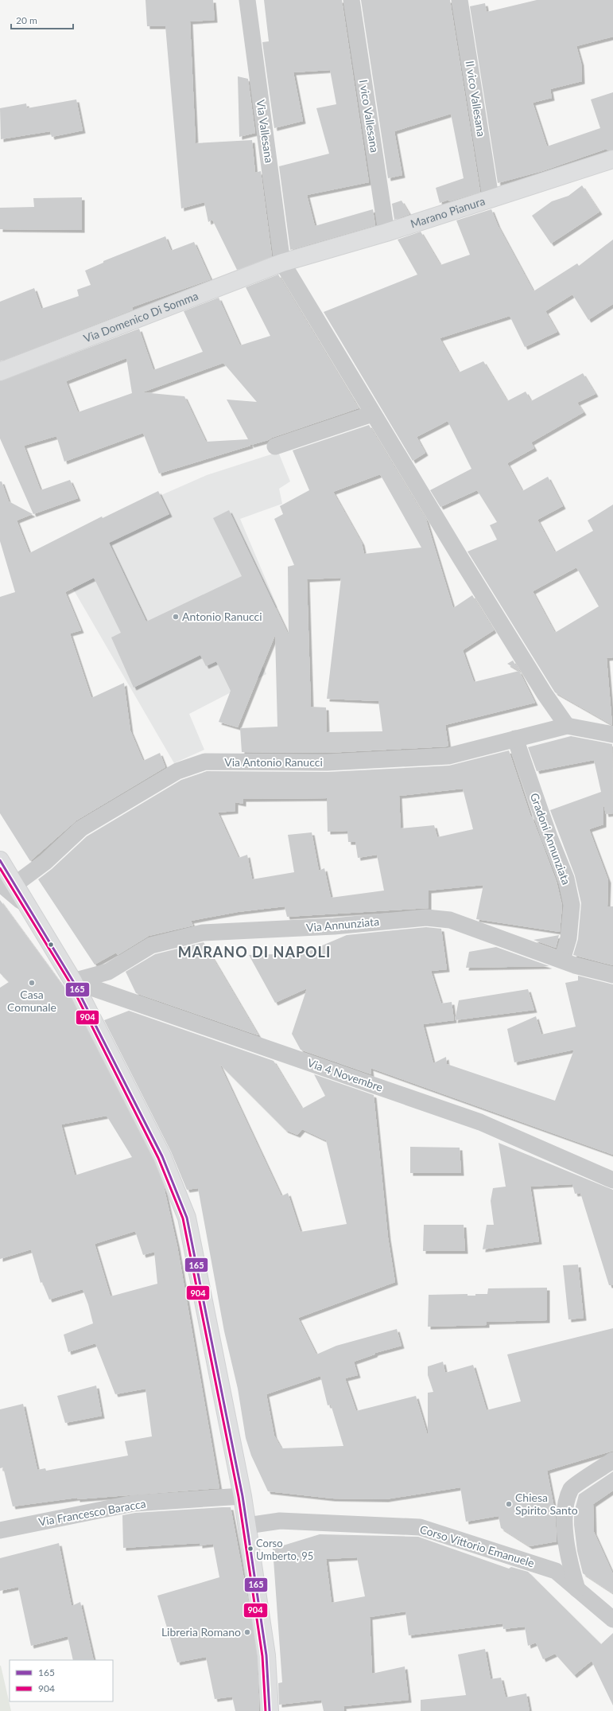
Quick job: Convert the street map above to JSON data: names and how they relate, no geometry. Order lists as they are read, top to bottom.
{
  "streets": {
    "main road": ["Marano Pianura", "Via Domenico Di Somma"],
    "street": [
      "II vico Vallesana",
      "I vico Vallesana",
      "Via Vallesana",
      "Via Antonio Ranucci",
      "Gradoni Annunziata",
      "Via Annunziata",
      "Via 4 Novembre",
      "Via Francesco Baracca",
      "Corso Vittorio Emanuele"
    ]
  },
  "crossings": [
    ["II vico Vallesana", "Marano Pianura"],
    ["I vico Vallesana", "Marano Pianura"],
    ["Via Vallesana", "Marano Pianura"],
    ["Via Vallesana", "Via Domenico Di Somma"],
    ["Marano Pianura", "Via Domenico Di Somma"],
    ["Via Antonio Ranucci", "Gradoni Annunziata"],
    ["Gradoni Annunziata", "Via Annunziata"],
    ["Via Annunziata", "Via 4 Novembre"]
  ],
  "districts": ["MARANO DI NAPOLI"],
  "places": [
    "Antonio Ranucci",
    "Casa Comunale",
    "Chiesa Spirito Santo",
    "Corso Umberto, 95",
    "Libreria Romano"
  ],
  "lines": ["transit line 165", "transit line 904"],
  "legend": ["165", "904"],
  "scale_bar": "20 m"
}
